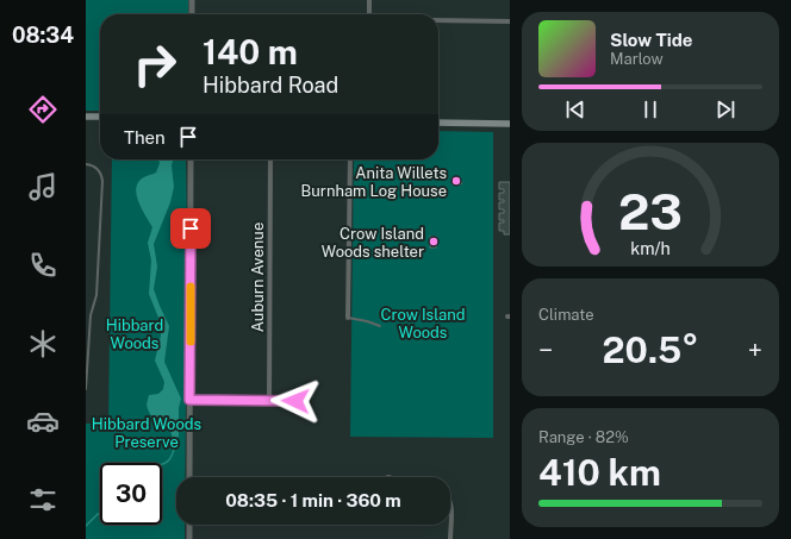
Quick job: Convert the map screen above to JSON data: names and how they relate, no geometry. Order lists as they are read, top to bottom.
{
  "streets": {
    "street": ["Auburn Avenue"]
  },
  "parks": ["Crow Island Woods", "Hibbard Woods", "Hibbard Woods Preserve"],
  "places": ["Anita Willets Burnham Log House", "Crow Island Woods shelter"],
  "page": {
    "tabs": "08:34",
    "turn": ["140 m", "Hibbard Road"],
    "song": ["Slow Tide", "Marlow"],
    "then": "Then",
    "tile": [
      "Climate",
      ["Range · 82%", "410 km"]
    ],
    "heat": ["−", "20.5°", "+"],
    "limit": "30",
    "trip": "08:35 · 1 min · 360 m",
    "gauge": ["23", "km/h"]
  }
}
